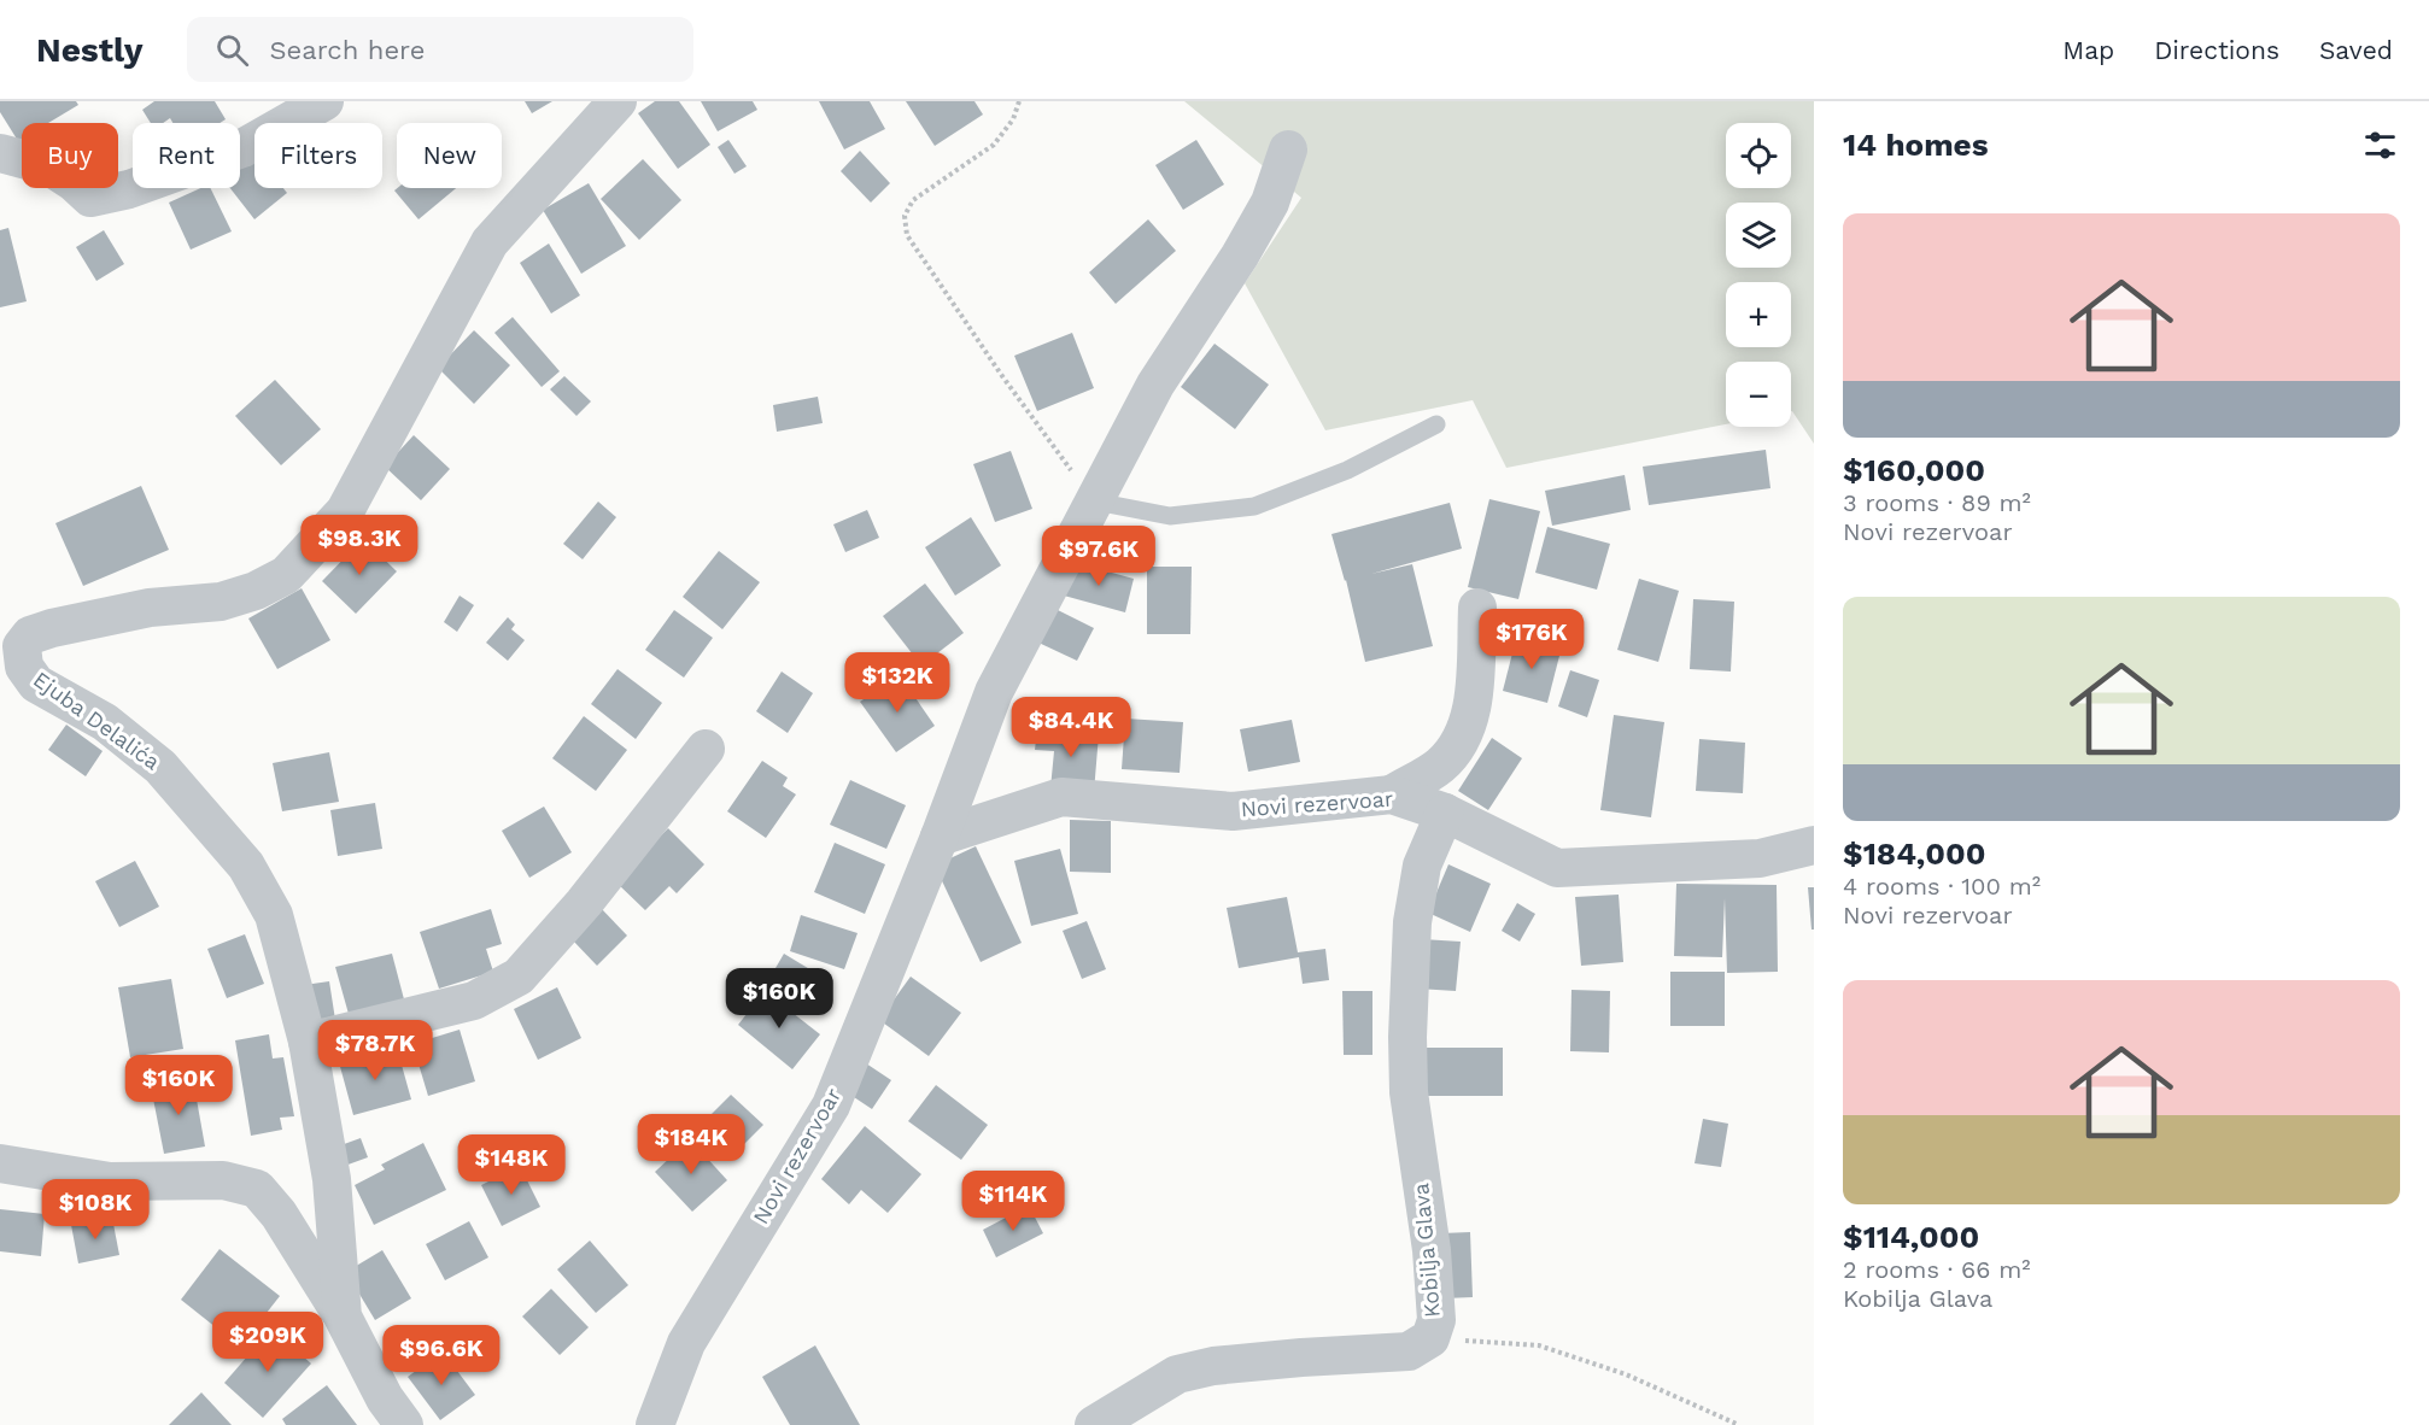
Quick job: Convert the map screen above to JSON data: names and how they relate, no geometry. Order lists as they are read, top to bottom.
{
  "streets": {
    "street": ["Ejuba Delalića", "Novi rezervoar", "Kobilja Glava"]
  },
  "crossings": [
    ["Novi rezervoar", "Kobilja Glava"]
  ],
  "page": {
    "header": "Nestly",
    "search": "Search here",
    "nav": ["Map", "Directions", "Saved"],
    "heading": "14 homes",
    "map_buttons": ["+", "−"],
    "chip": [
      "Buy",
      "Rent",
      "Filters",
      "New"
    ],
    "list": [
      {
        "name": "$160,000",
        "note": "3 rooms · 89 m² · Novi rezervoar"
      },
      {
        "name": "$184,000",
        "note": "4 rooms · 100 m² · Novi rezervoar"
      },
      {
        "name": "$114,000",
        "note": "2 rooms · 66 m² · Kobilja Glava"
      }
    ],
    "price": [
      "$98.3K",
      "$97.6K",
      "$176K",
      "$132K",
      "$84.4K",
      "$160K",
      "$78.7K",
      "$160K",
      "$184K",
      "$148K",
      "$114K",
      "$108K",
      "$209K",
      "$96.6K"
    ]
  }
}
